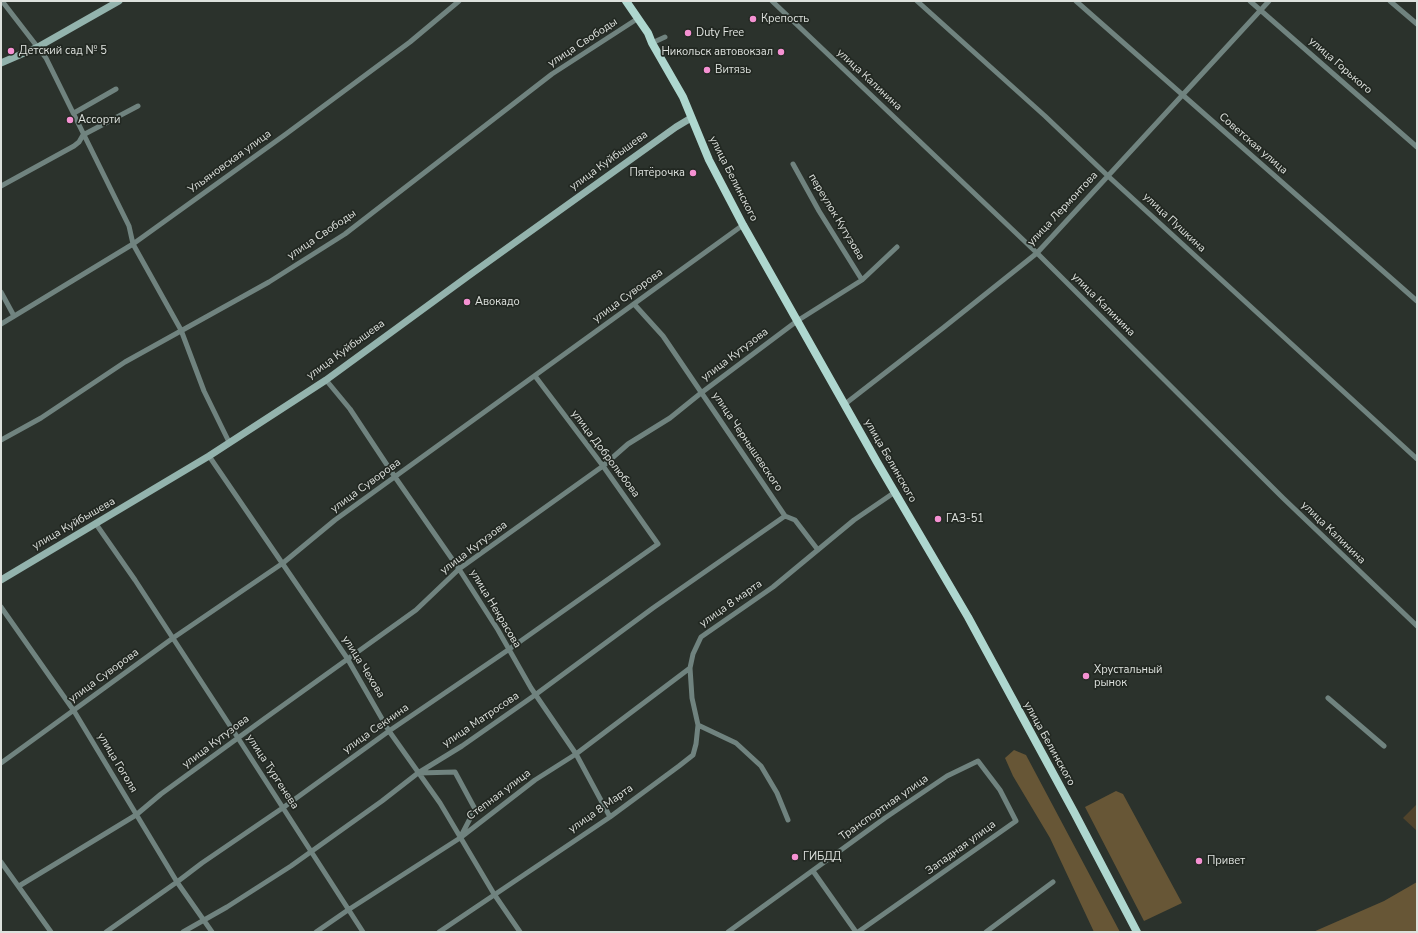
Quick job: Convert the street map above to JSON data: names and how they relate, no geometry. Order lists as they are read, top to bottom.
{
  "streets": {
    "main road": ["улица Куйбышева", "улица Белинского"],
    "street": [
      "улица Свободы",
      "улица Горького",
      "улица Калинина",
      "Советская улица",
      "Ульяновская улица",
      "улица Лермонтова",
      "переулок Кутузова",
      "улица Пушкина",
      "улица Суворова",
      "улица Кутузова",
      "улица Чернышевского",
      "улица Добролюбова",
      "улица 8 марта",
      "улица Некрасова",
      "улица Чехова",
      "улица Матросова",
      "улица Секнина",
      "улица Гоголя",
      "улица Тургенева",
      "Степная улица",
      "Транспортная улица",
      "улица 8 Марта",
      "Западная улица"
    ]
  },
  "crossings": [
    ["улица Свободы", "улица Белинского"],
    ["улица Горького", "улица Лермонтова"],
    ["улица Калинина", "улица Лермонтова"],
    ["Советская улица", "улица Лермонтова"],
    ["улица Куйбышева", "улица Белинского"],
    ["улица Куйбышева", "улица Некрасова"],
    ["улица Куйбышева", "улица Чехова"],
    ["улица Куйбышева", "улица Тургенева"],
    ["улица Белинского", "улица Лермонтова"],
    ["улица Белинского", "улица Суворова"],
    ["улица Белинского", "улица Кутузова"],
    ["улица Белинского", "улица 8 марта"],
    ["улица Лермонтова", "улица Пушкина"],
    ["переулок Кутузова", "улица Кутузова"],
    ["улица Суворова", "улица Чернышевского"],
    ["улица Суворова", "улица Добролюбова"],
    ["улица Суворова", "улица Некрасова"],
    ["улица Суворова", "улица Чехова"],
    ["улица Суворова", "улица Гоголя"],
    ["улица Суворова", "улица Тургенева"],
    ["улица Кутузова", "улица Чернышевского"],
    ["улица Кутузова", "улица Добролюбова"],
    ["улица Кутузова", "улица Некрасова"],
    ["улица Кутузова", "улица Чехова"],
    ["улица Кутузова", "улица Гоголя"],
    ["улица Кутузова", "улица Тургенева"],
    ["улица Чернышевского", "улица Матросова"],
    ["улица Добролюбова", "улица Секнина"],
    ["улица 8 марта", "Степная улица"],
    ["улица 8 марта", "улица 8 Марта"],
    ["улица Некрасова", "улица Матросова"],
    ["улица Некрасова", "улица Секнина"],
    ["улица Некрасова", "Степная улица"],
    ["улица Некрасова", "улица 8 Марта"],
    ["улица Чехова", "улица Матросова"],
    ["улица Чехова", "улица Секнина"],
    ["улица Чехова", "Степная улица"],
    ["улица Чехова", "улица 8 Марта"],
    ["улица Матросова", "улица Гоголя"],
    ["улица Матросова", "улица Тургенева"],
    ["улица Секнина", "улица Гоголя"],
    ["улица Секнина", "улица Тургенева"],
    ["улица Тургенева", "Степная улица"],
    ["Транспортная улица", "Западная улица"]
  ],
  "places": [
    "Крепость",
    "Duty Free",
    "Детский сад № 5",
    "Никольск автовокзал",
    "Витязь",
    "Ассорти",
    "Пятёрочка",
    "Авокадо",
    "ГАЗ-51",
    "Хрустальный рынок",
    "ГИБДД",
    "Привет"
  ]
}
